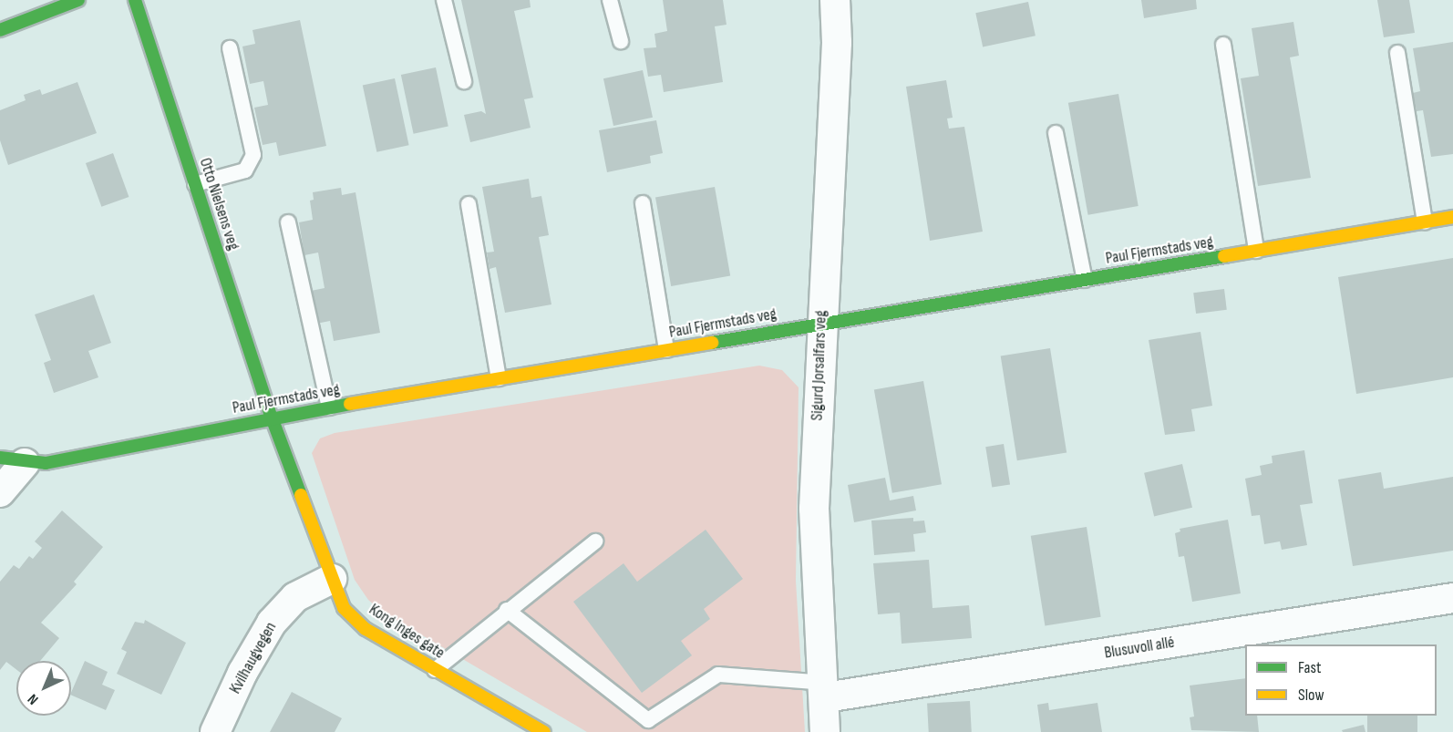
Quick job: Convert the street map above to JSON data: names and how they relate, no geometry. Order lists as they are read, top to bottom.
{
  "streets": {
    "street": [
      "Otto Nielsens veg",
      "Paul Fjermstads veg",
      "Sigurd Jorsalfars veg",
      "Kong Inges gate",
      "Blusuvoll allé",
      "Kvilhaugvegen"
    ]
  },
  "crossings": [
    ["Otto Nielsens veg", "Paul Fjermstads veg"],
    ["Otto Nielsens veg", "Kong Inges gate"],
    ["Paul Fjermstads veg", "Sigurd Jorsalfars veg"],
    ["Paul Fjermstads veg", "Kong Inges gate"],
    ["Sigurd Jorsalfars veg", "Blusuvoll allé"],
    ["Kong Inges gate", "Kvilhaugvegen"]
  ],
  "legend": ["Fast", "Slow"],
  "north": "bottom left"
}
